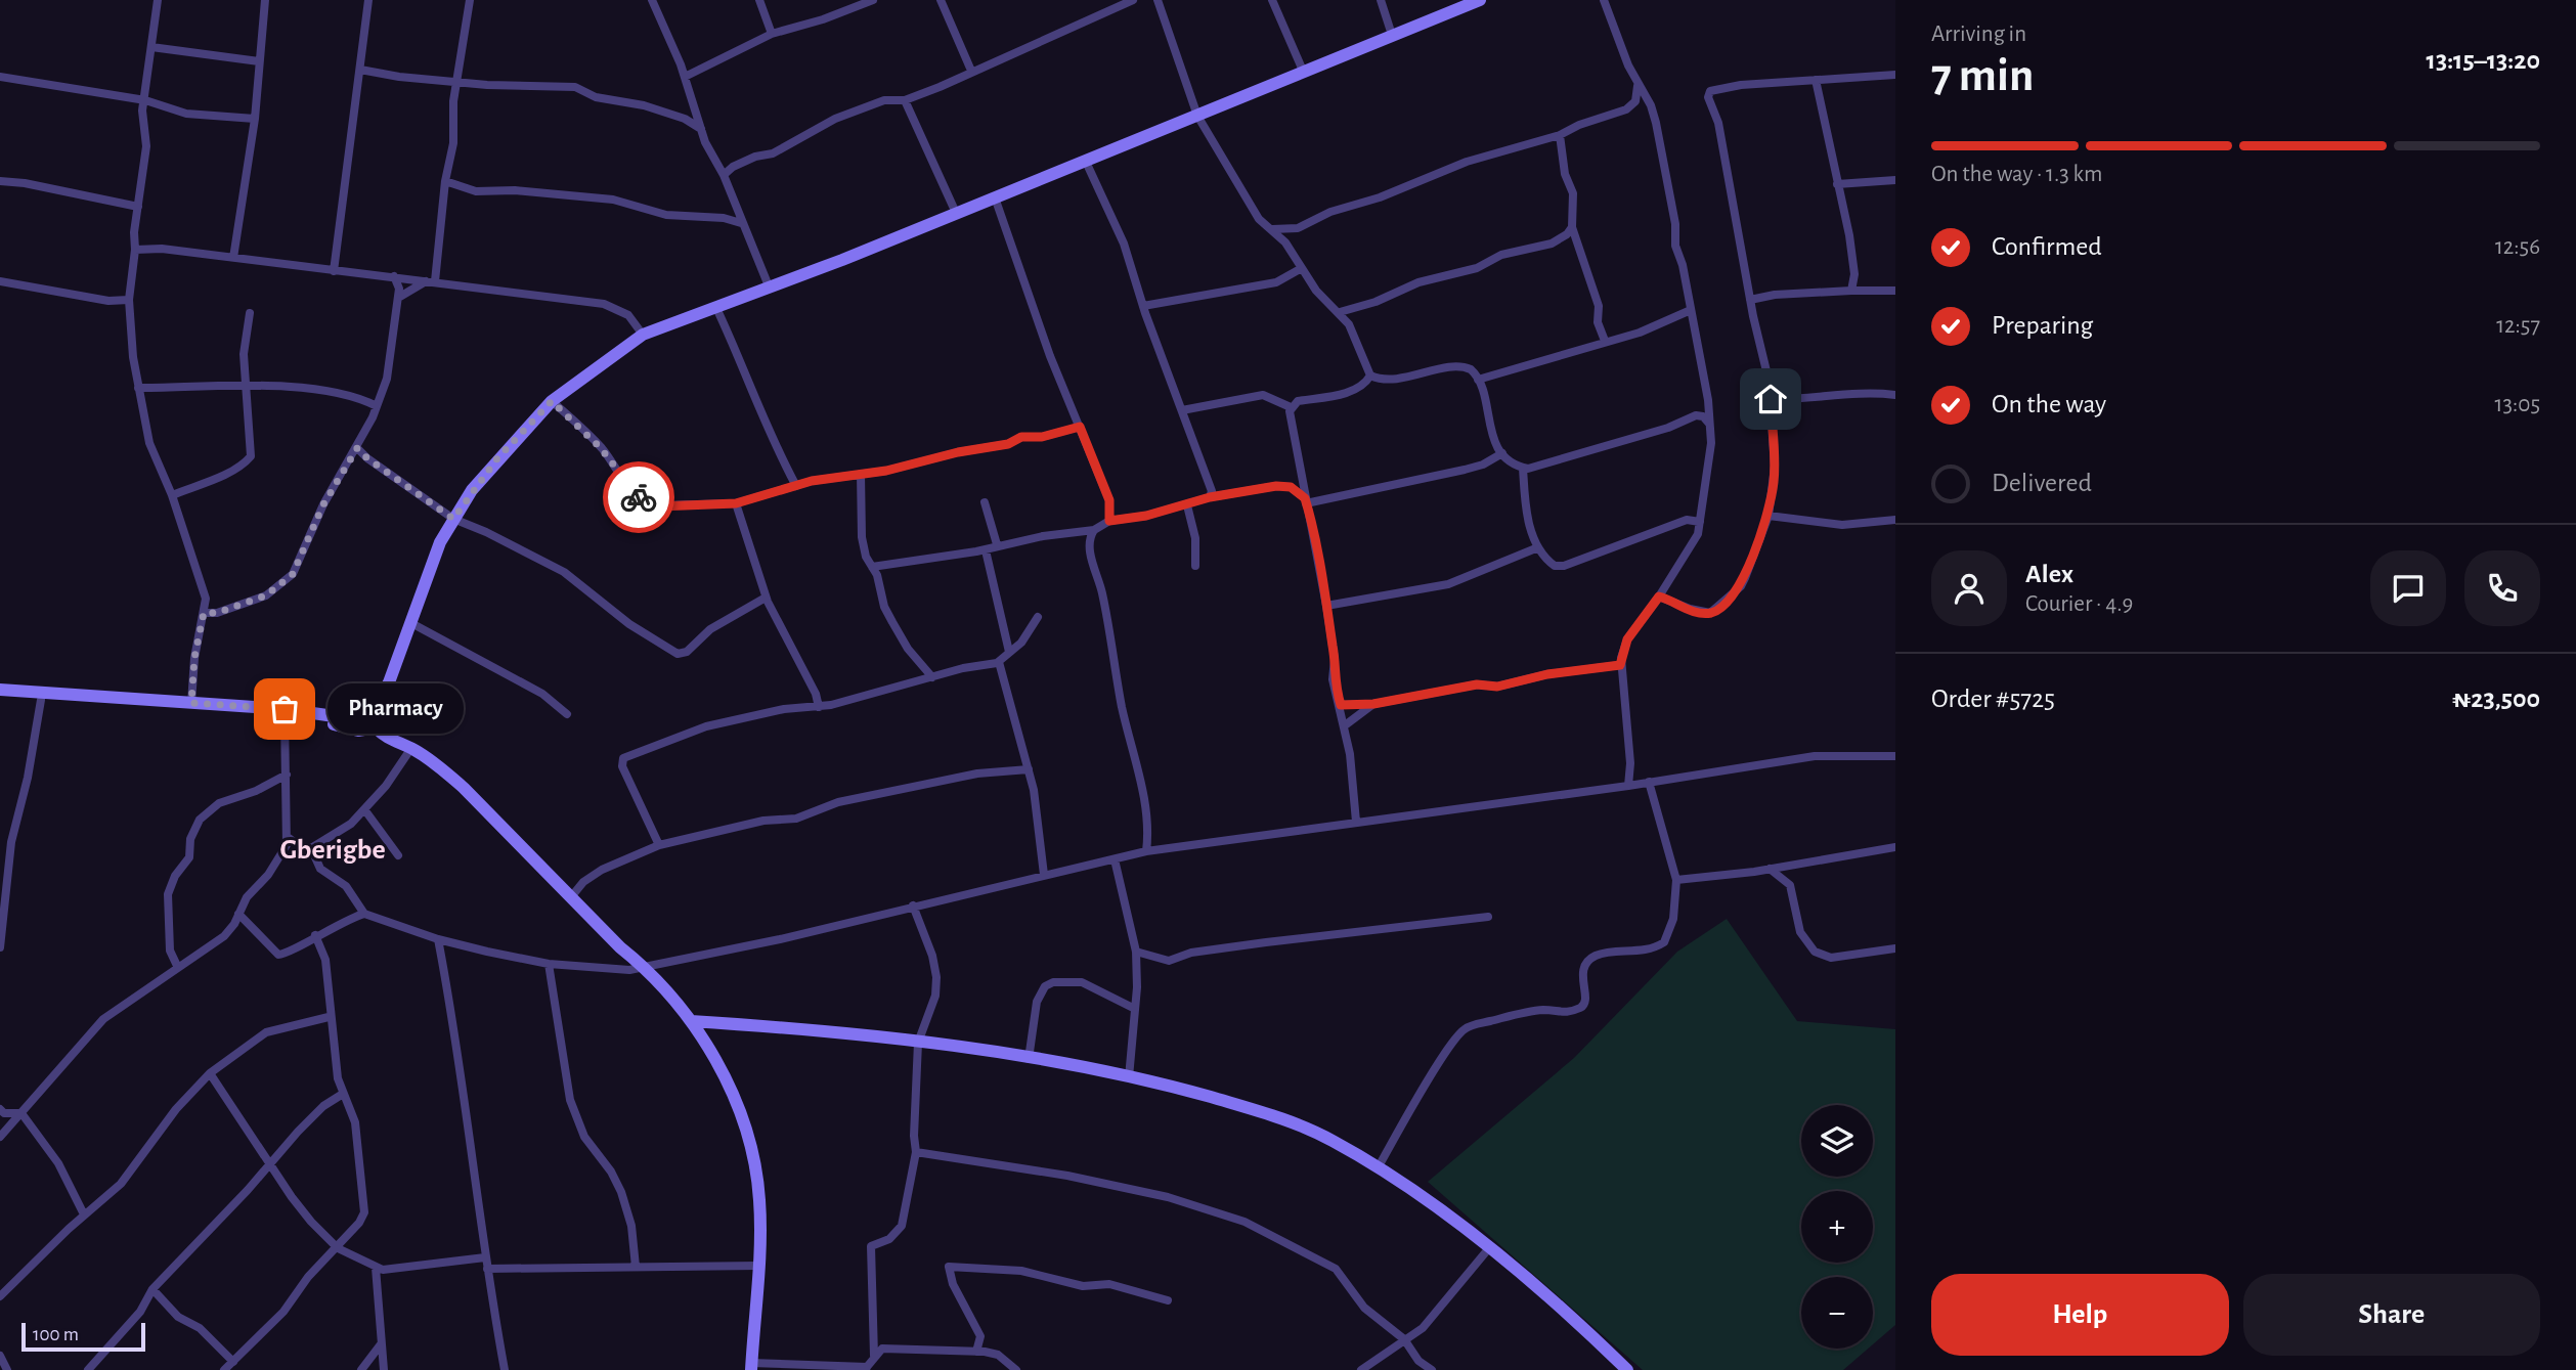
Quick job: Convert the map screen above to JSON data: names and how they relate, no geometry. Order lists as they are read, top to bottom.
{
  "districts": ["Gberigbe"],
  "places": ["Pharmacy"],
  "scale_bar": "100 m",
  "page": {
    "heading": ["7 min", "Arriving in", "13:15–13:20"],
    "panel": [
      "Alex",
      "Courier · 4.9",
      "Order #5725",
      "₦23,500"
    ],
    "bar": "On the way · 1.3 km",
    "list": [
      ["Confirmed", "12:56"],
      ["Preparing", "12:57"],
      ["On the way", "13:05"],
      "Delivered"
    ],
    "bubble": "Pharmacy",
    "map_buttons": ["+", "−"],
    "buttons": ["Help", "Share"],
    "scale": "100 m"
  }
}
